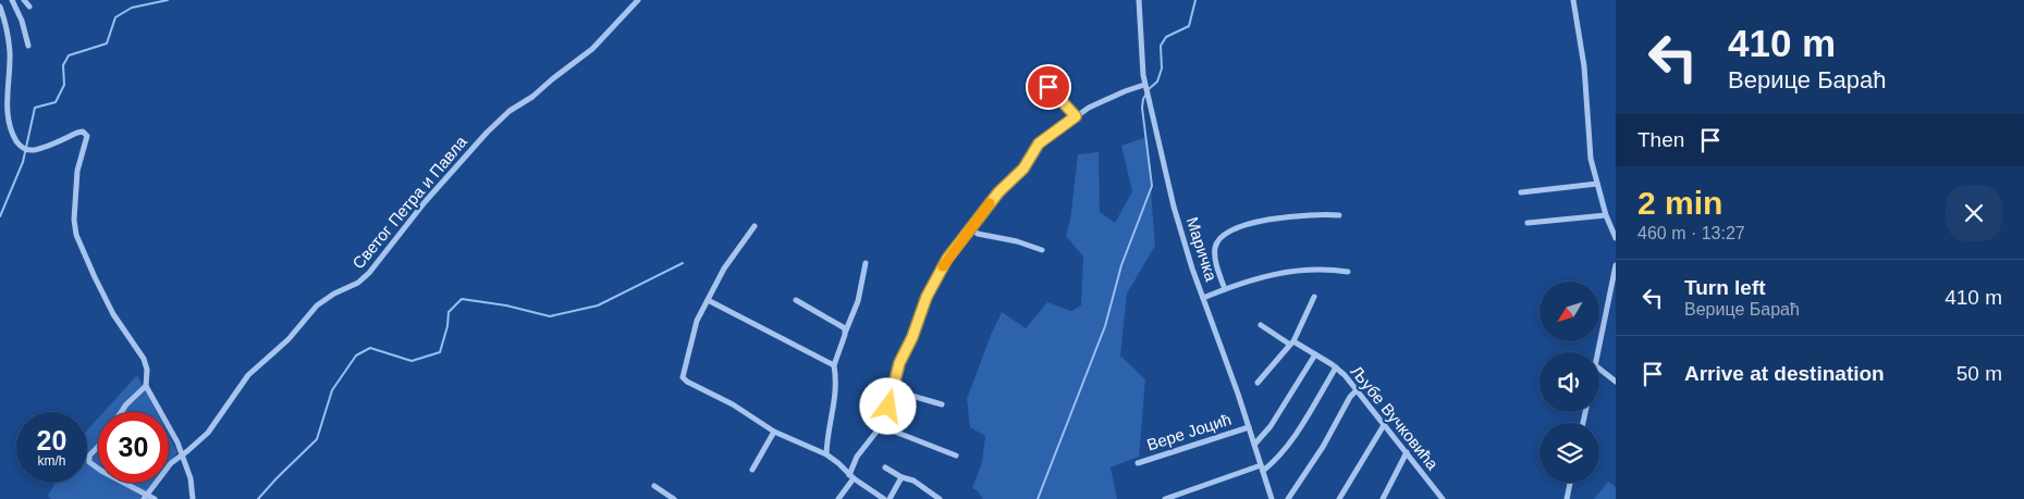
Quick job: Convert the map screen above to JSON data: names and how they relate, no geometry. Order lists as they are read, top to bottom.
{
  "streets": {
    "street": [
      "Светог Петра и Павла",
      "Маричка",
      "Љубе Вучковића",
      "Вере Јоцић"
    ]
  },
  "crossings": [
    ["Маричка", "Вере Јоцић"]
  ],
  "north": "bottom left",
  "page": {
    "turn": ["410 m", "Верице Бараћ"],
    "then": "Then",
    "heading": ["2 min", "460 m · 13:27"],
    "list": [
      {
        "name": "Turn left",
        "note": "Верице Бараћ",
        "value": "410 m"
      },
      {
        "name": "Arrive at destination",
        "value": "50 m"
      }
    ],
    "speed": "20 km/h",
    "limit": "30"
  }
}
